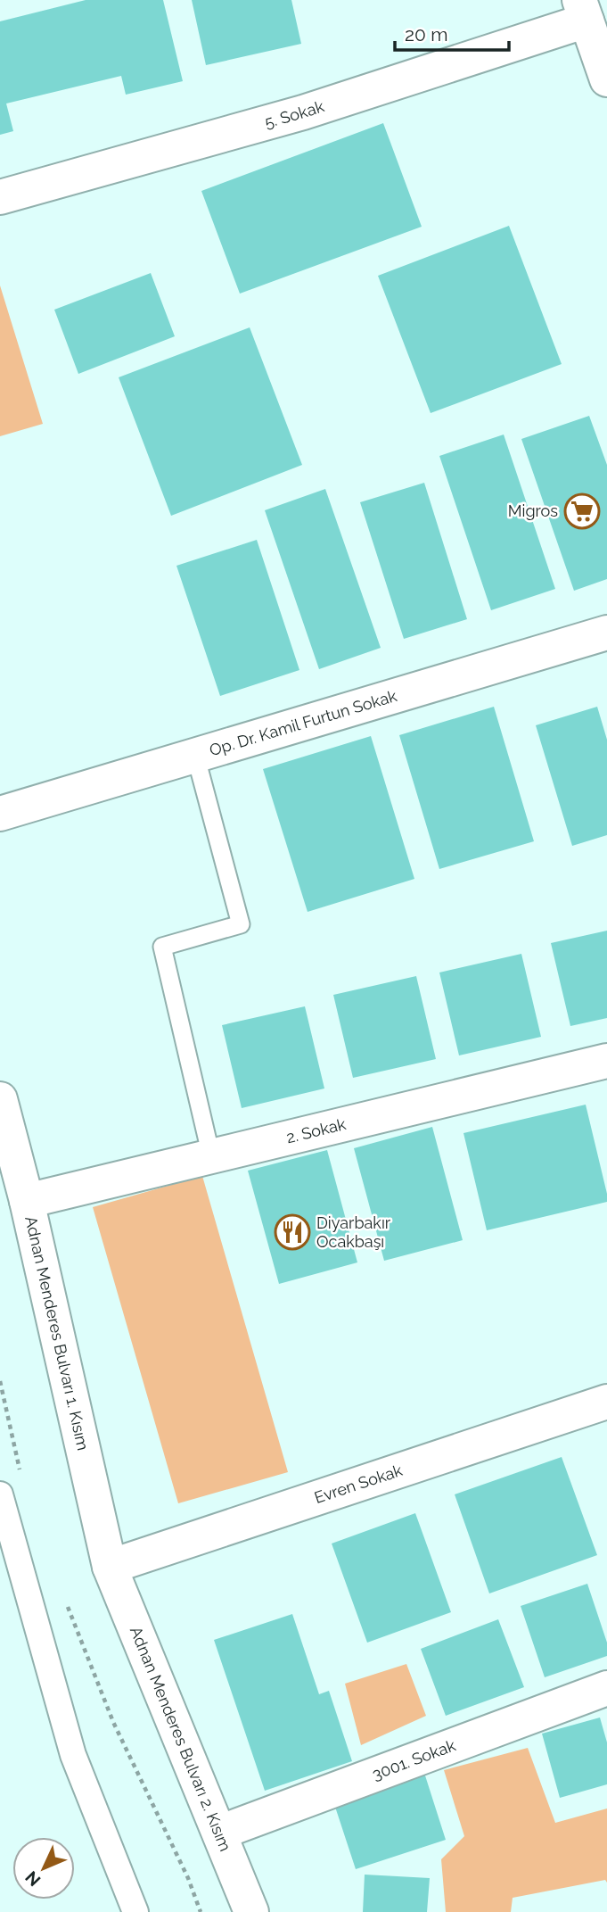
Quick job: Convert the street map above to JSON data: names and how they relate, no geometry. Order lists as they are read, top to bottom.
{
  "streets": {
    "main road": [
      "5. Sokak",
      "Op. Dr. Kamil Furtun Sokak",
      "2. Sokak",
      "Adnan Menderes Bulvarı 1. Kısım",
      "Evren Sokak",
      "Adnan Menderes Bulvarı 2. Kısım",
      "3001. Sokak"
    ]
  },
  "crossings": [
    ["2. Sokak", "Adnan Menderes Bulvarı 1. Kısım"],
    ["Adnan Menderes Bulvarı 1. Kısım", "Evren Sokak"],
    ["Adnan Menderes Bulvarı 1. Kısım", "Adnan Menderes Bulvarı 2. Kısım"],
    ["Evren Sokak", "Adnan Menderes Bulvarı 2. Kısım"],
    ["Adnan Menderes Bulvarı 2. Kısım", "3001. Sokak"]
  ],
  "places": {
    "supermarket": ["Migros"],
    "restaurant": ["Diyarbakır Ocakbaşı"]
  },
  "scale_bar": "20 m",
  "north": "bottom left"
}
